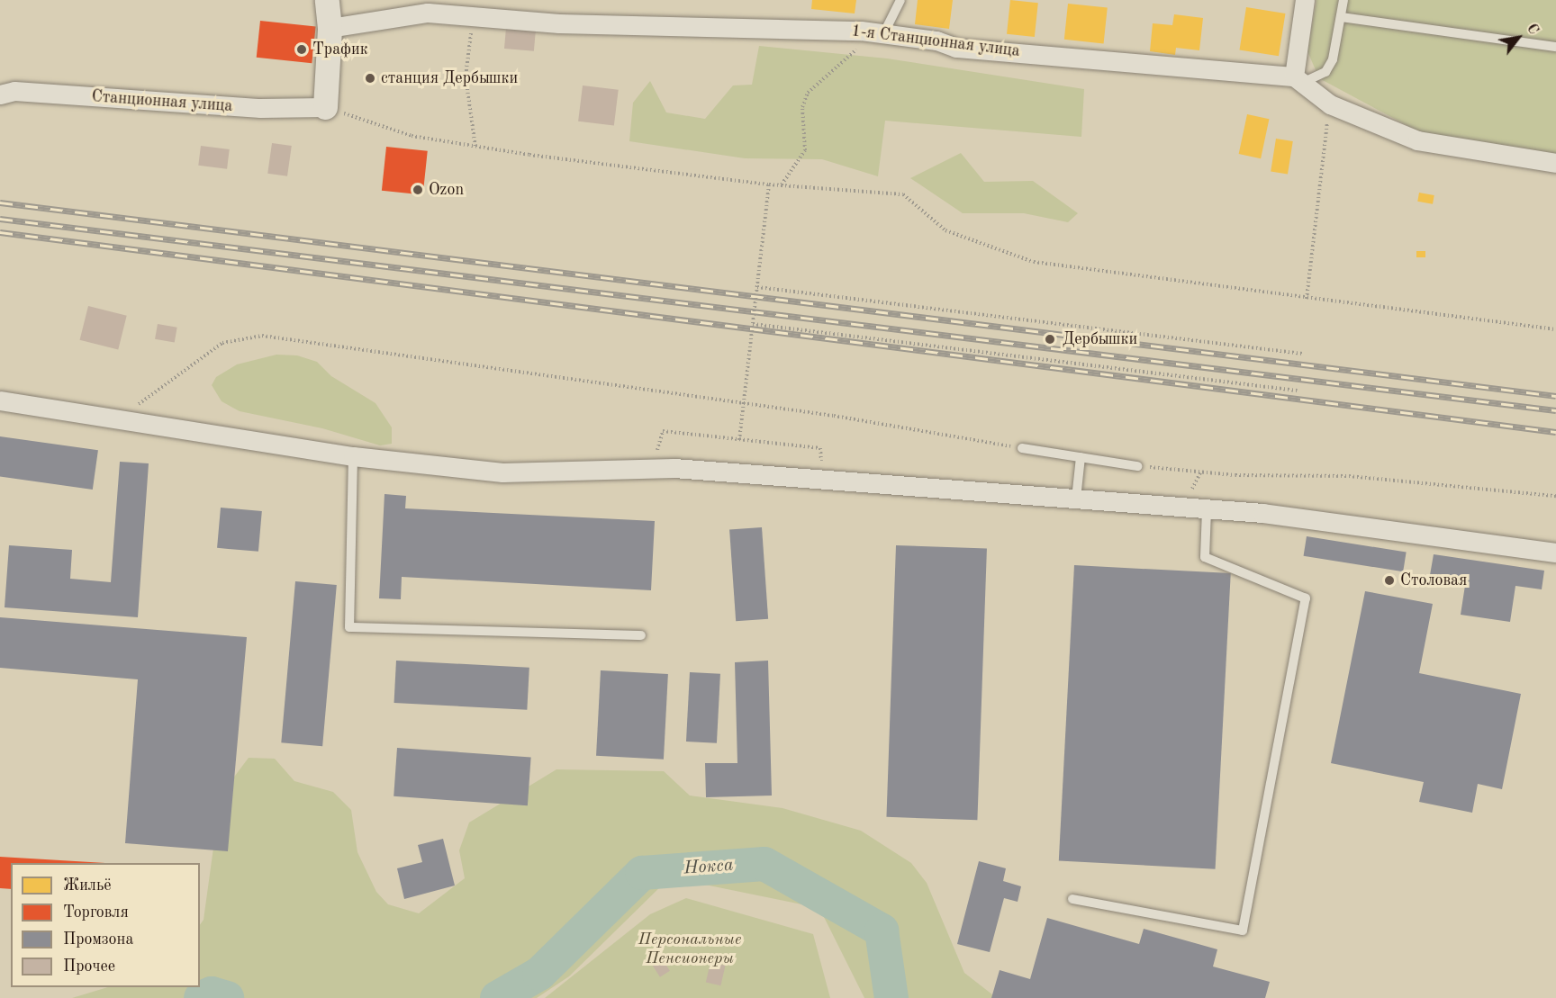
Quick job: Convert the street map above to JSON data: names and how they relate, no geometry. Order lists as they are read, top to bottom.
{
  "streets": {
    "street": ["1-я Станционная улица", "Станционная улица"]
  },
  "water": ["Нокса"],
  "parks": ["Персональные Пенсионеры"],
  "places": [
    "Трафик",
    "станция Дербышки",
    "Ozon",
    "Дербышки",
    "Столовая"
  ],
  "legend": [
    "Жильё",
    "Торговля",
    "Промзона",
    "Прочее"
  ],
  "north": "top right"
}
